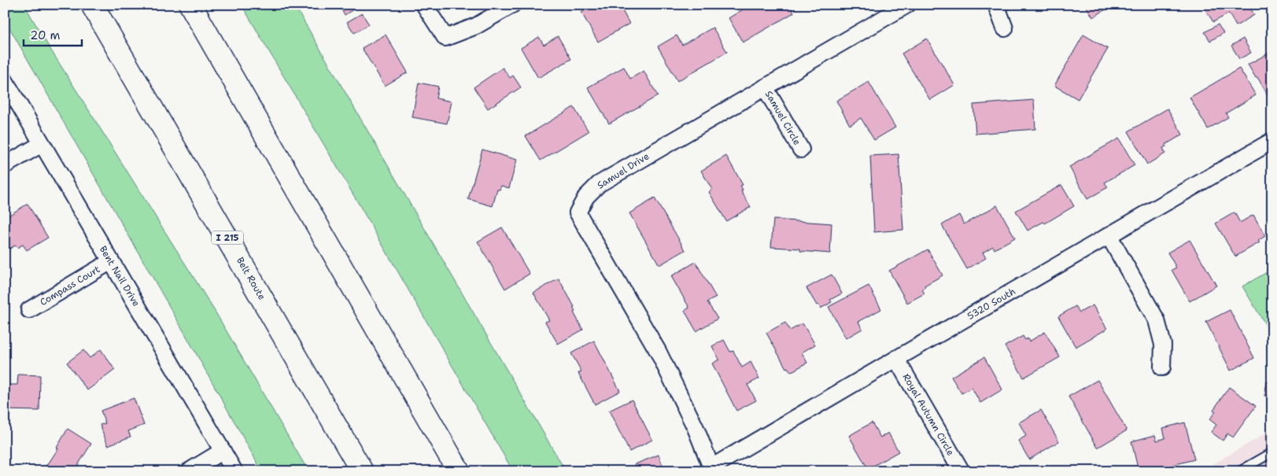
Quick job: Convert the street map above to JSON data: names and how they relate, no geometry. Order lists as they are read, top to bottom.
{
  "streets": {
    "highway": ["I 215", "Belt Route"],
    "street": [
      "Samuel Circle",
      "Samuel Drive",
      "Bent Nail Drive",
      "Compass Court",
      "5320 South",
      "Royal Autumn Circle"
    ]
  },
  "crossings": [
    ["Samuel Circle", "Samuel Drive"],
    ["Samuel Drive", "5320 South"],
    ["Bent Nail Drive", "Compass Court"],
    ["5320 South", "Royal Autumn Circle"]
  ],
  "scale_bar": "20 m"
}
